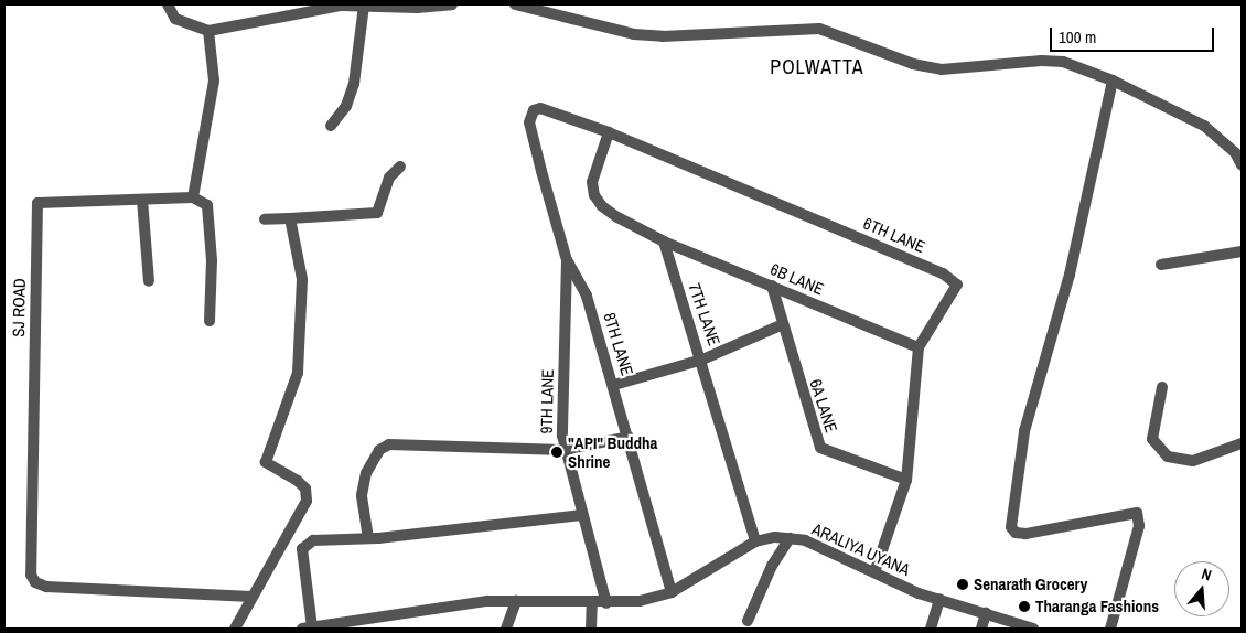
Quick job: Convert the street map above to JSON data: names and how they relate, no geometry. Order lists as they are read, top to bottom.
{
  "streets": {
    "street": [
      "6TH LANE",
      "6B LANE",
      "SJ ROAD",
      "7TH LANE",
      "8TH LANE",
      "9TH LANE",
      "6A LANE",
      "ARALIYA UYANA"
    ]
  },
  "crossings": [
    ["6TH LANE", "6B LANE"],
    ["6TH LANE", "8TH LANE"],
    ["6TH LANE", "6A LANE"],
    ["6TH LANE", "ARALIYA UYANA"],
    ["6B LANE", "7TH LANE"],
    ["6B LANE", "6A LANE"],
    ["7TH LANE", "ARALIYA UYANA"],
    ["8TH LANE", "9TH LANE"],
    ["8TH LANE", "ARALIYA UYANA"],
    ["9TH LANE", "ARALIYA UYANA"]
  ],
  "districts": ["POLWATTA"],
  "places": ["\"API\" Buddha Shrine", "Senarath Grocery", "Tharanga Fashions"],
  "scale_bar": "100 m",
  "north": "top"
}
